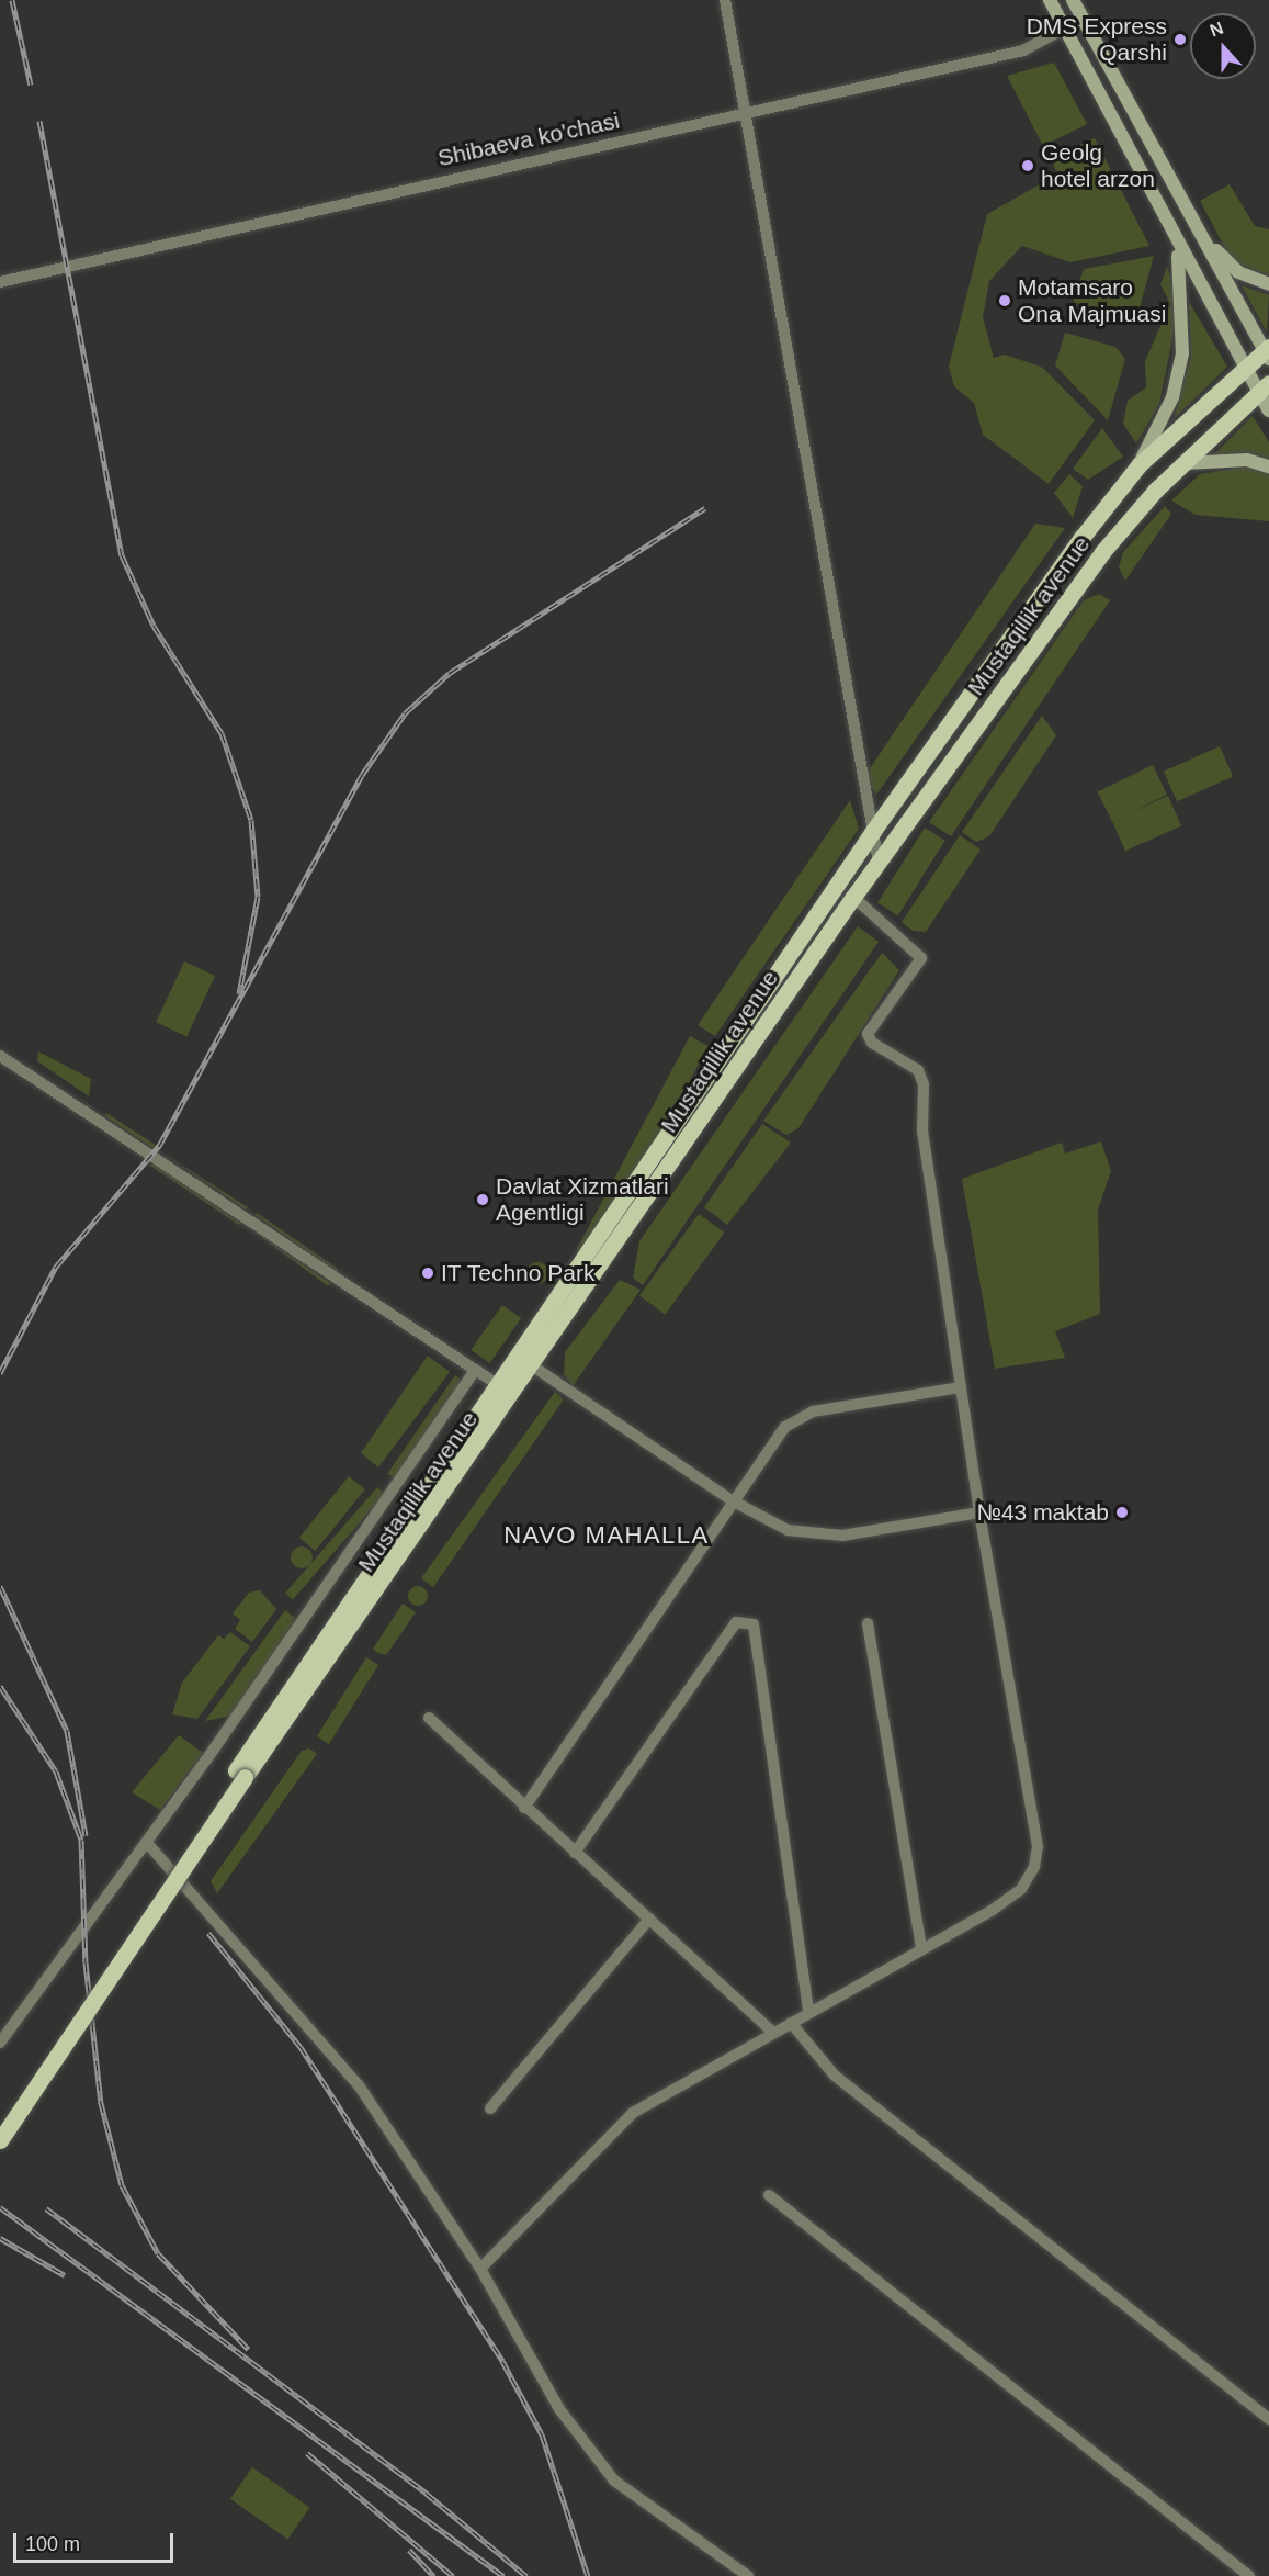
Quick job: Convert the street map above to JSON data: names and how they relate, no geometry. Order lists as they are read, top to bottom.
{
  "streets": {
    "main road": ["Mustaqillik avenue"],
    "street": ["Shibaeva ko'chasi"]
  },
  "districts": ["NAVO MAHALLA"],
  "places": [
    "DMS Express Qarshi",
    "Geolg hotel arzon",
    "Motamsaro Ona Majmuasi",
    "Davlat Xizmatlari Agentligi",
    "IT Techno Park",
    "№43 maktab"
  ],
  "scale_bar": "100 m",
  "north": "top"
}
